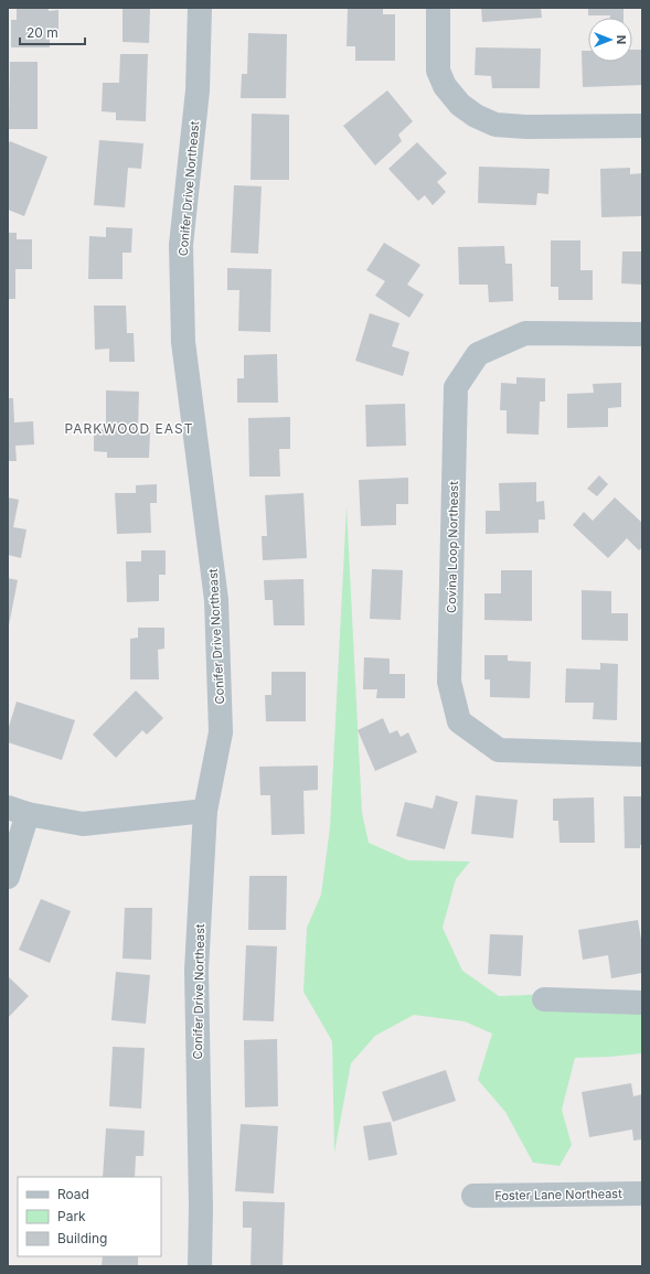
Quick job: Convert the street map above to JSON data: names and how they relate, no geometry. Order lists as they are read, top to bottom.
{
  "streets": {
    "street": ["Conifer Drive Northeast", "Covina Loop Northeast", "Foster Lane Northeast"]
  },
  "districts": ["PARKWOOD EAST"],
  "legend": ["Road", "Park", "Building"],
  "scale_bar": "20 m",
  "north": "right"
}
